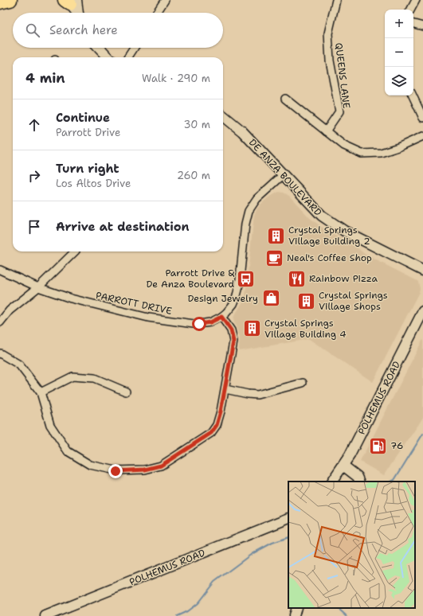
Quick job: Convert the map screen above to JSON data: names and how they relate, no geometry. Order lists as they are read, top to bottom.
{
  "streets": {
    "main road": ["DE ANZA BOULEVARD", "POLHEMUS ROAD"],
    "street": ["QUEENS LANE", "PARROTT DRIVE"]
  },
  "crossings": [
    ["DE ANZA BOULEVARD", "PARROTT DRIVE"]
  ],
  "places": {
    "building": ["Crystal Springs Village Building 2", "Crystal Springs Village Shops", "Crystal Springs Village Building 4"],
    "cafe": ["Neal's Coffee Shop"],
    "bus stop": ["Parrott Drive & De Anza Boulevard"],
    "restaurant": ["Rainbow Pizza"],
    "shop": ["Design Jewelry"],
    "fuel station": ["76"]
  },
  "page": {
    "map_buttons": ["+", "−"],
    "search": "Search here",
    "heading": ["4 min", "Walk · 290 m"],
    "list": [
      ["Continue", "Parrott Drive", "30 m"],
      ["Turn right", "Los Altos Drive", "260 m"],
      "Arrive at destination"
    ]
  }
}
